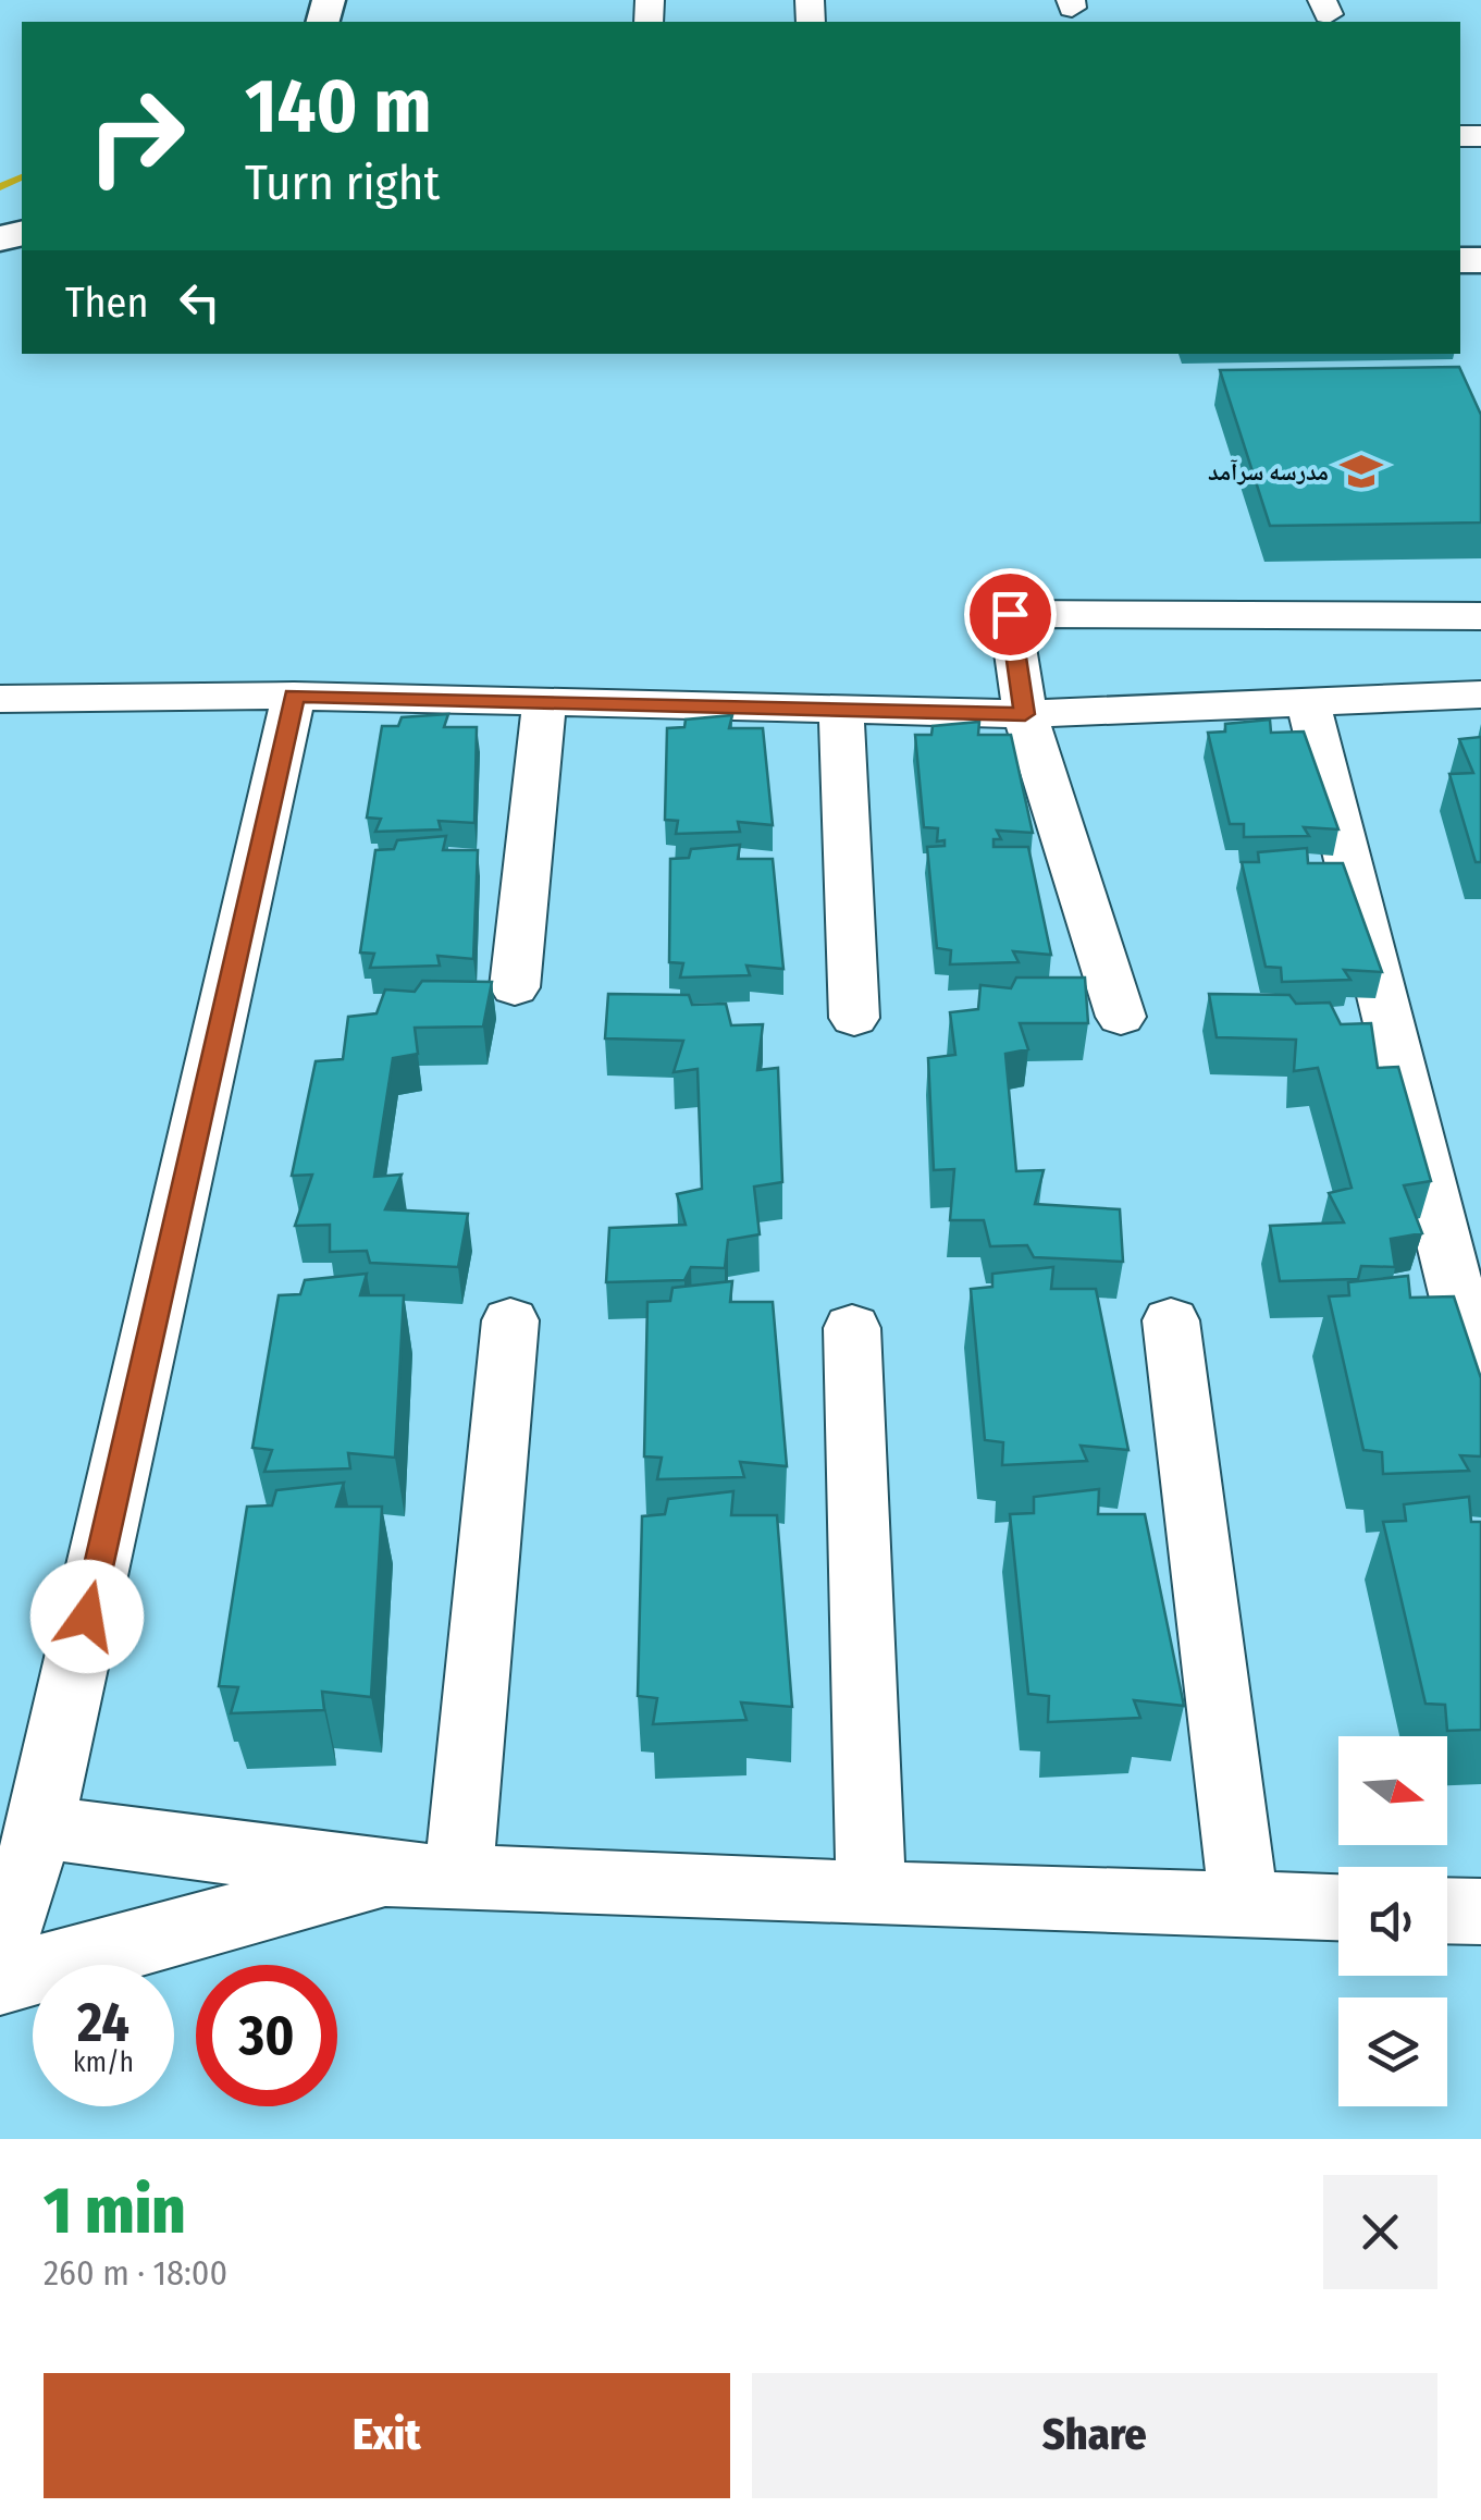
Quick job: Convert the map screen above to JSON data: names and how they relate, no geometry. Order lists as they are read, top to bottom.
{
  "places": {
    "school or university": ["مدرسه سرآمد"]
  },
  "north": "right",
  "page": {
    "turn": ["140 m", "Turn right"],
    "then": "Then",
    "speed": "24 km/h",
    "limit": "30",
    "heading": ["1 min", "260 m · 18:00"],
    "buttons": ["Exit", "Share"]
  }
}
